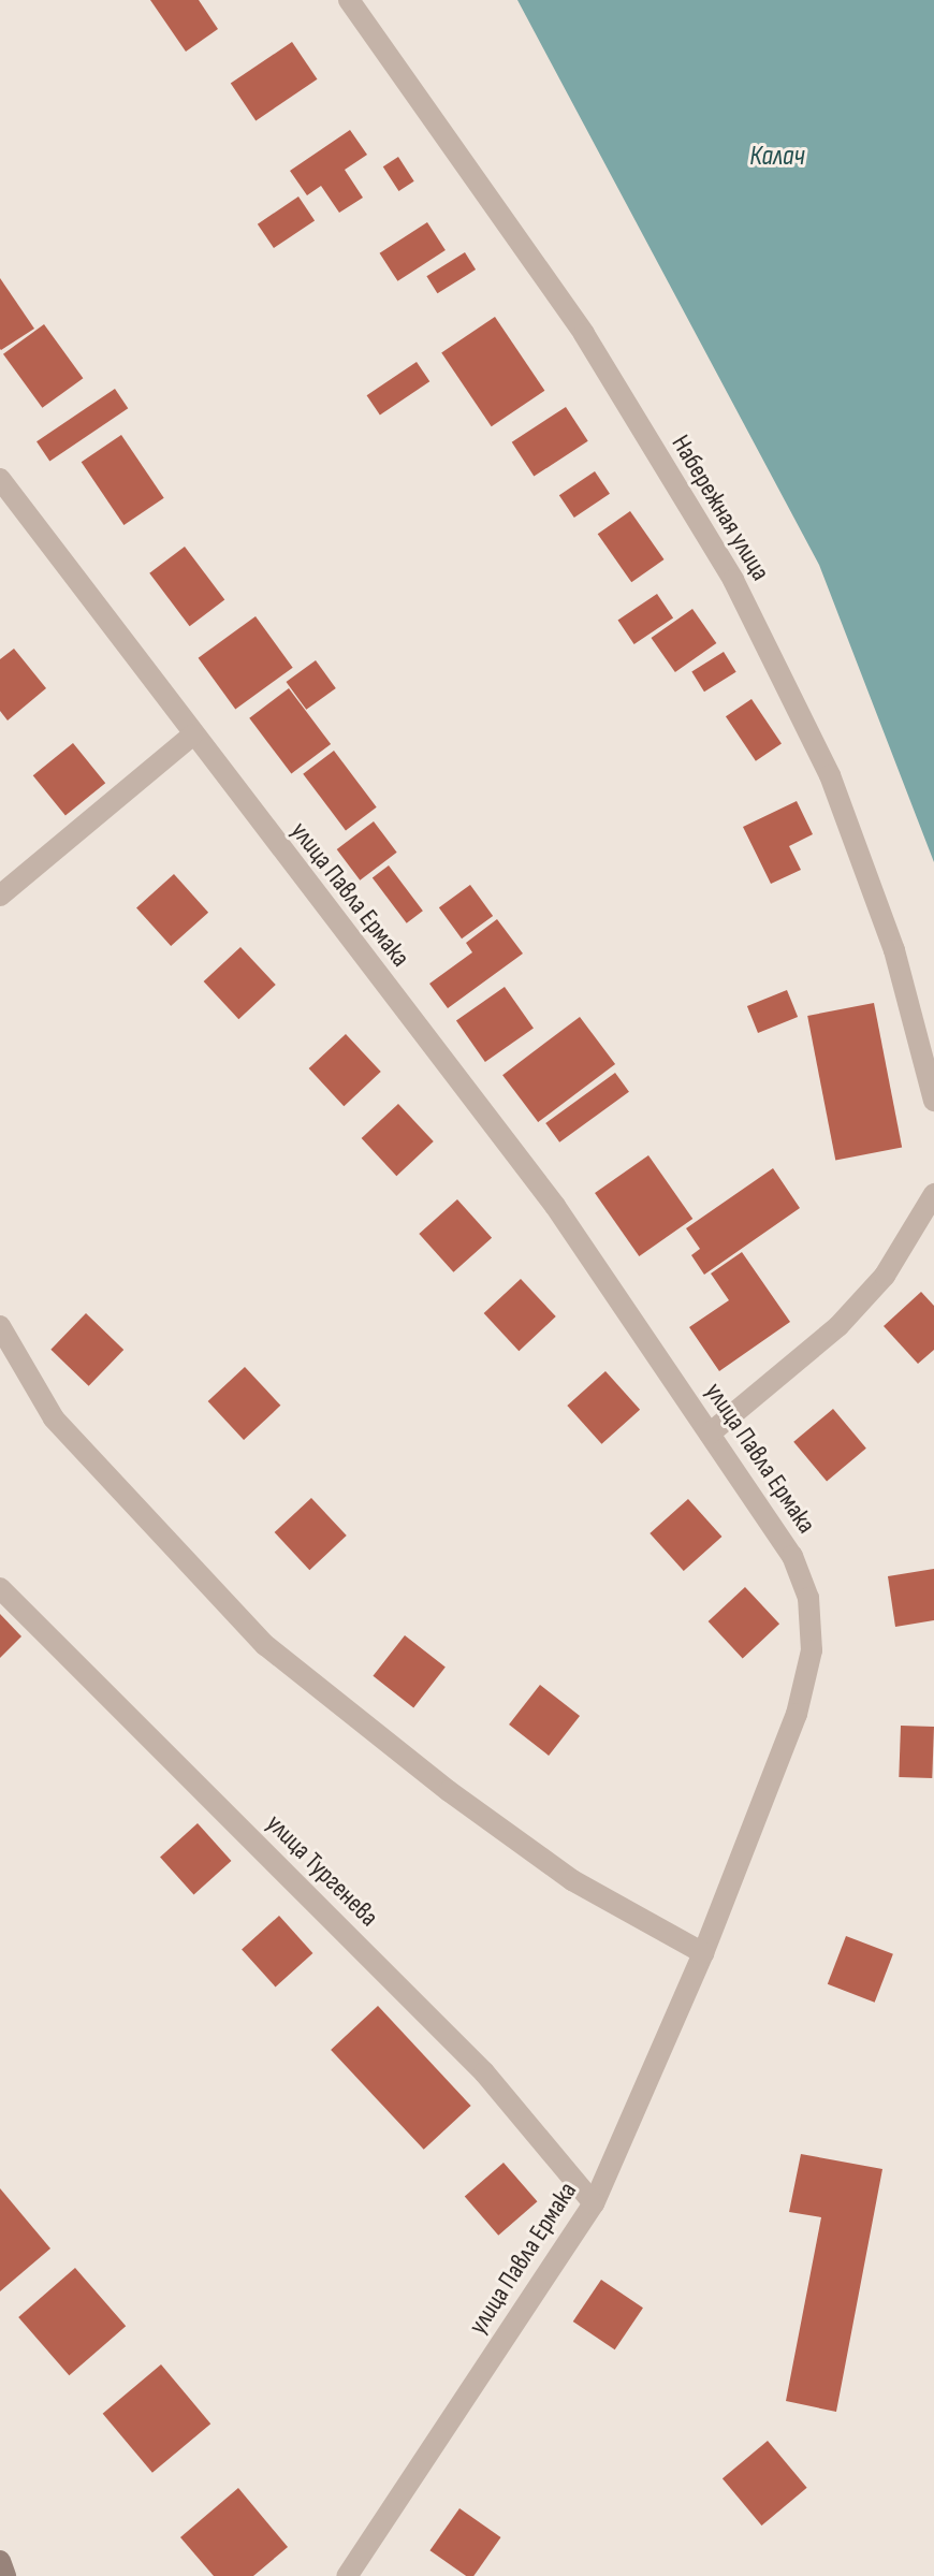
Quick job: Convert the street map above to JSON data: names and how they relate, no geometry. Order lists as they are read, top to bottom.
{
  "streets": {
    "street": ["Набережная улица", "улица Павла Ермака", "улица Тургенева"]
  },
  "crossings": [
    ["улица Павла Ермака", "улица Тургенева"]
  ],
  "water": ["Калач"]
}
